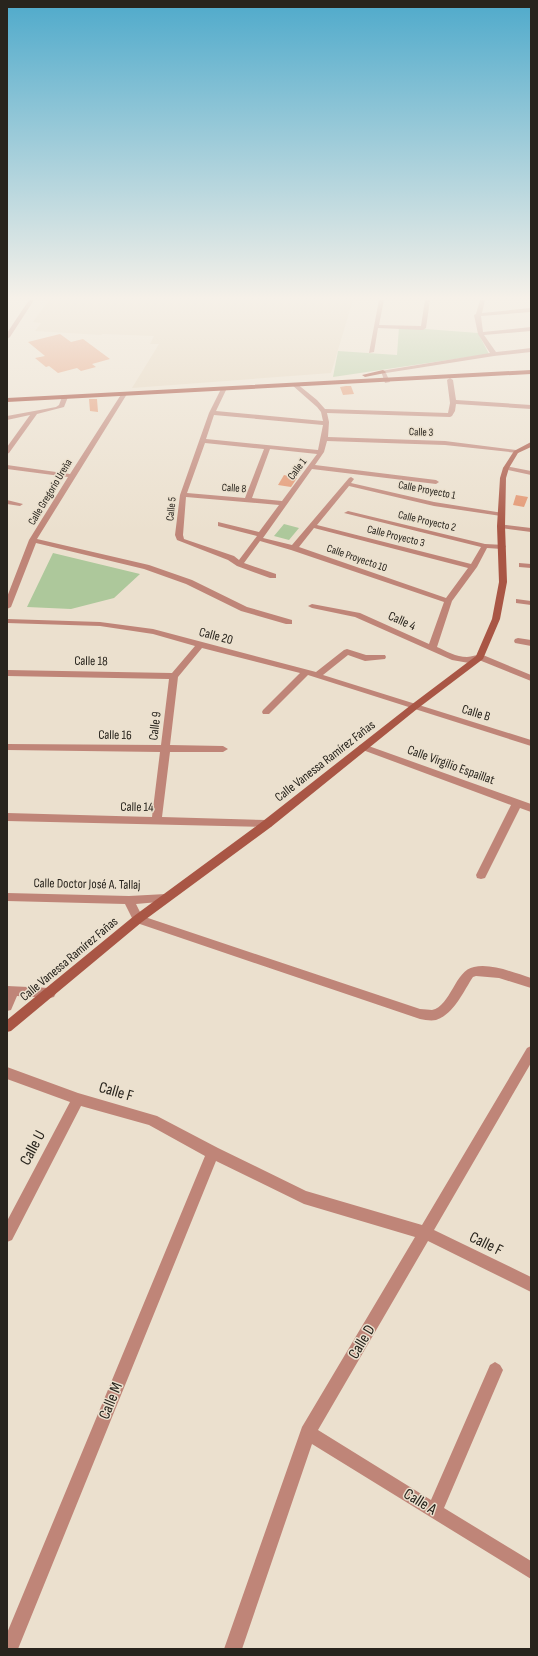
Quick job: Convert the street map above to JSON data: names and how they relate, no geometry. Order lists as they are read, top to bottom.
{
  "streets": {
    "street": [
      "Calle 3",
      "Calle 1",
      "Calle 8",
      "Calle Proyecto 1",
      "Calle Gregorio Ureña",
      "Calle 5",
      "Calle Proyecto 2",
      "Calle Proyecto 3",
      "Calle Proyecto 10",
      "Calle 4",
      "Calle 20",
      "Calle 18",
      "Calle B",
      "Calle 9",
      "Calle 16",
      "Calle Vanessa Ramírez Fañas",
      "Calle Virgilio Espaillat",
      "Calle 14",
      "Calle Doctor José A. Tallaj",
      "Calle F",
      "Calle U",
      "Calle D",
      "Calle M",
      "Calle A"
    ]
  },
  "crossings": [
    ["Calle 3", "Calle 1"],
    ["Calle 1", "Calle 8"],
    ["Calle 1", "Calle 5"],
    ["Calle 1", "Calle Proyecto 10"],
    ["Calle 8", "Calle 5"],
    ["Calle 4", "Calle Vanessa Ramírez Fañas"],
    ["Calle 20", "Calle B"],
    ["Calle 20", "Calle Vanessa Ramírez Fañas"],
    ["Calle 18", "Calle 9"],
    ["Calle B", "Calle Vanessa Ramírez Fañas"],
    ["Calle 9", "Calle 16"],
    ["Calle 9", "Calle 14"],
    ["Calle Vanessa Ramírez Fañas", "Calle Virgilio Espaillat"],
    ["Calle Vanessa Ramírez Fañas", "Calle 14"],
    ["Calle Vanessa Ramírez Fañas", "Calle Doctor José A. Tallaj"],
    ["Calle F", "Calle U"],
    ["Calle F", "Calle D"],
    ["Calle F", "Calle M"],
    ["Calle D", "Calle A"]
  ]
}
